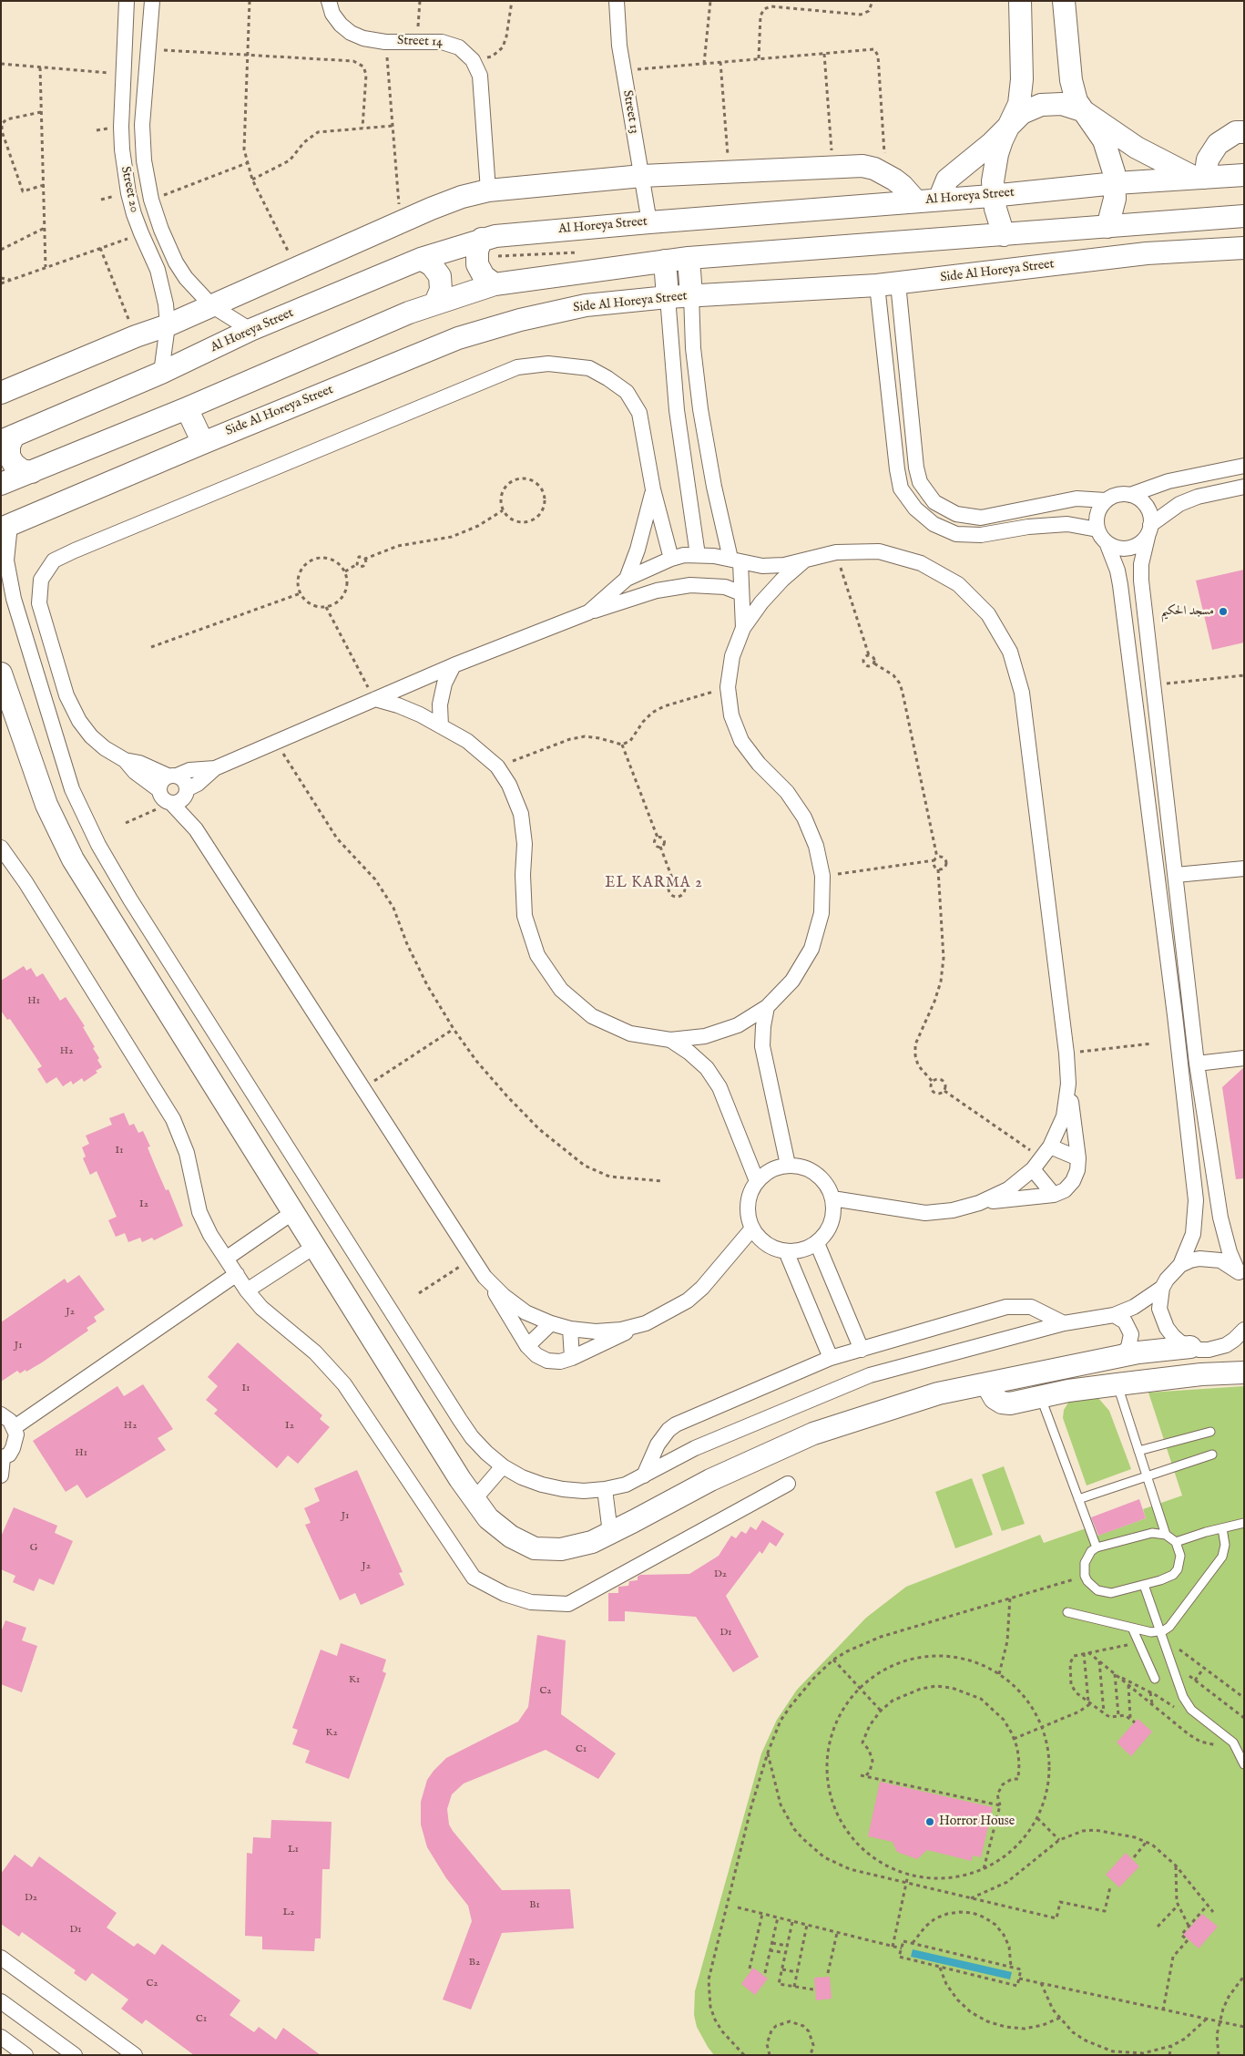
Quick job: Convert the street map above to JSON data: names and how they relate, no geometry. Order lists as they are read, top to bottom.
{
  "streets": {
    "street": [
      "Street 14",
      "Street 13",
      "Street 20",
      "Al Horeya Street",
      "Side Al Horeya Street"
    ]
  },
  "crossings": [
    ["Street 13", "Al Horeya Street"],
    ["Street 20", "Al Horeya Street"]
  ],
  "districts": ["EL KARMA 2"],
  "places": ["مسجد الحكيم", "Horror House"],
  "house_numbers": [
    "H1",
    "H2",
    "I1",
    "I2",
    "J2",
    "J1",
    "I1",
    "H2",
    "I2",
    "H1",
    "J1",
    "G",
    "J2",
    "D2",
    "D1",
    "K1",
    "C2",
    "K2",
    "C1",
    "L1",
    "D2",
    "B1",
    "L2",
    "D1",
    "B2",
    "C2",
    "C1"
  ]
}
